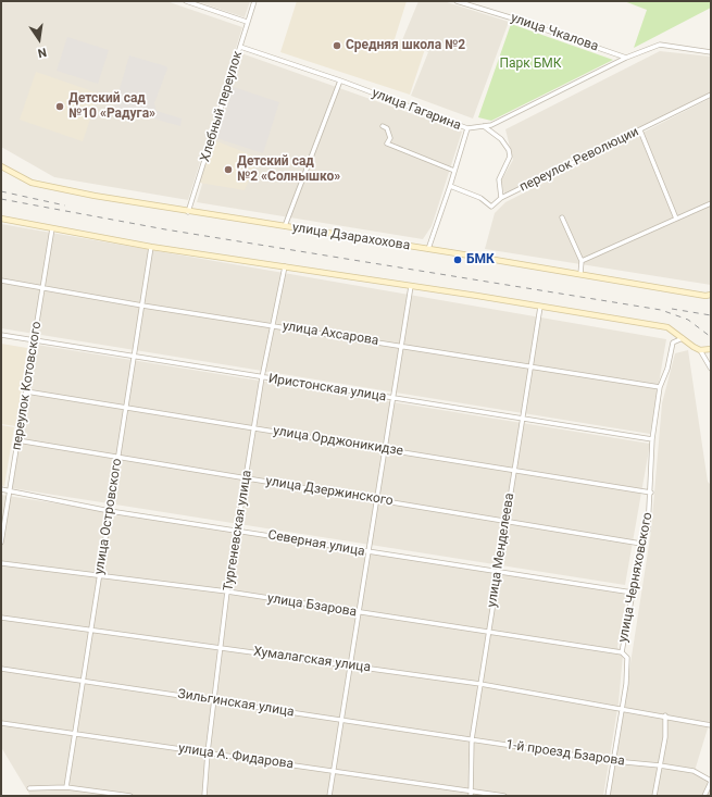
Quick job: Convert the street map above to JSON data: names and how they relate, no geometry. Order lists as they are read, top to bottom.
{
  "streets": {
    "street": [
      "улица Чкалова",
      "Хлебный переулок",
      "улица Гагарина",
      "переулок Революции",
      "улица Дзарахохова",
      "улица Ахсарова",
      "переулок Котовского",
      "Иристонская улица",
      "улица Орджоникидзе",
      "улица Дзержинского",
      "улица Островского",
      "Тургеневская улица",
      "Северная улица",
      "улица Менделеева",
      "улица Черняховского",
      "улица Бзарова",
      "Хумалагская улица",
      "Зильгинская улица",
      "1-й проезд Бзарова",
      "улица А. Фидарова"
    ]
  },
  "crossings": [
    ["улица Чкалова", "улица Гагарина"],
    ["Хлебный переулок", "улица Гагарина"],
    ["Хлебный переулок", "улица Дзарахохова"],
    ["улица Ахсарова", "переулок Котовского"],
    ["улица Ахсарова", "улица Островского"],
    ["улица Ахсарова", "Тургеневская улица"],
    ["улица Ахсарова", "улица Менделеева"],
    ["улица Ахсарова", "улица Черняховского"],
    ["переулок Котовского", "Иристонская улица"],
    ["переулок Котовского", "улица Орджоникидзе"],
    ["переулок Котовского", "улица Дзержинского"],
    ["переулок Котовского", "Северная улица"],
    ["Иристонская улица", "улица Островского"],
    ["Иристонская улица", "Тургеневская улица"],
    ["Иристонская улица", "улица Менделеева"],
    ["Иристонская улица", "улица Черняховского"],
    ["улица Орджоникидзе", "улица Островского"],
    ["улица Орджоникидзе", "Тургеневская улица"],
    ["улица Орджоникидзе", "улица Менделеева"],
    ["улица Орджоникидзе", "улица Черняховского"],
    ["улица Дзержинского", "улица Островского"],
    ["улица Дзержинского", "Тургеневская улица"],
    ["улица Дзержинского", "улица Менделеева"],
    ["улица Дзержинского", "улица Черняховского"],
    ["улица Островского", "Северная улица"],
    ["улица Островского", "улица Бзарова"],
    ["улица Островского", "Хумалагская улица"],
    ["улица Островского", "Зильгинская улица"],
    ["улица Островского", "улица А. Фидарова"],
    ["Тургеневская улица", "Северная улица"],
    ["Тургеневская улица", "улица Бзарова"],
    ["Тургеневская улица", "Хумалагская улица"],
    ["Тургеневская улица", "Зильгинская улица"],
    ["Тургеневская улица", "улица А. Фидарова"],
    ["Северная улица", "улица Менделеева"],
    ["Северная улица", "улица Черняховского"],
    ["улица Менделеева", "улица Бзарова"],
    ["улица Менделеева", "Хумалагская улица"],
    ["улица Менделеева", "Зильгинская улица"],
    ["улица Менделеева", "1-й проезд Бзарова"],
    ["улица Менделеева", "улица А. Фидарова"],
    ["улица Черняховского", "улица Бзарова"],
    ["улица Черняховского", "Хумалагская улица"],
    ["улица Черняховского", "1-й проезд Бзарова"],
    ["Зильгинская улица", "1-й проезд Бзарова"]
  ],
  "parks": ["Парк БМК"],
  "places": [
    "Средняя школа №2",
    "Детский сад №10 «Радуга»",
    "Детский сад №2 «Солнышко»",
    "БМК"
  ],
  "north": "bottom"
}
